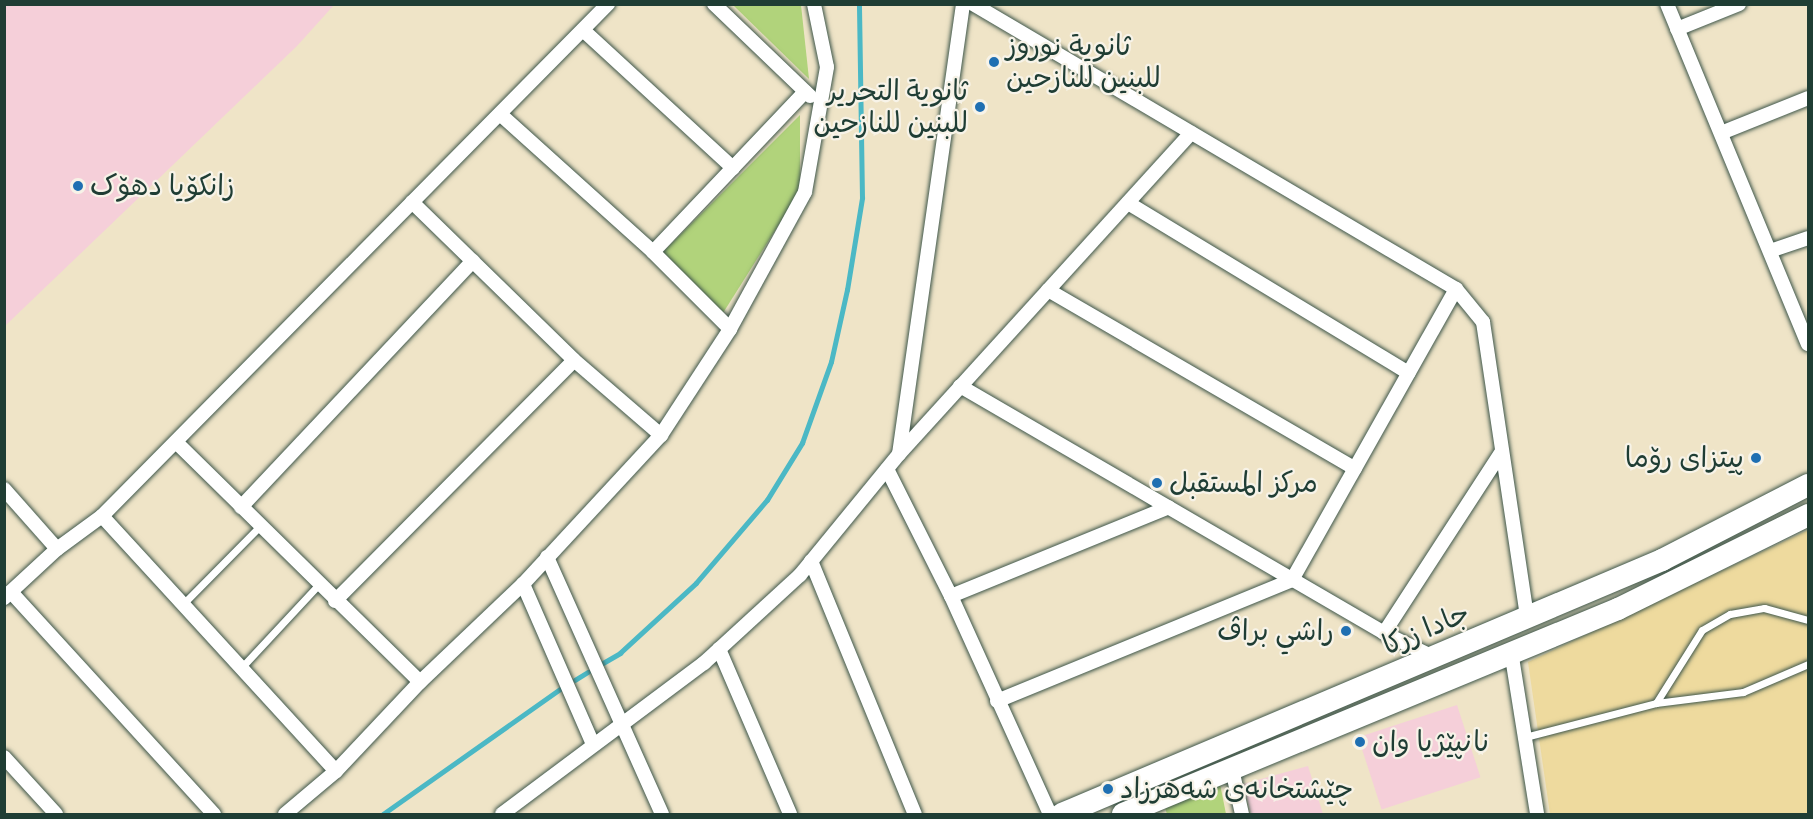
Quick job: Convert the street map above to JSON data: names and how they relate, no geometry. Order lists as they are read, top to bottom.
{
  "streets": {
    "main road": ["جادا زرکا"]
  },
  "places": [
    "ثانوية نوروز للبنين للنازحين",
    "ثانوية التحرير للبنين للنازحين",
    "زانکۆیا دهۆک",
    "پیتزای رۆما",
    "مركز المستقبل",
    "راشي براڤ",
    "نانپێژیا وان",
    "چێشتخانەی شەهرزاد"
  ]
}
